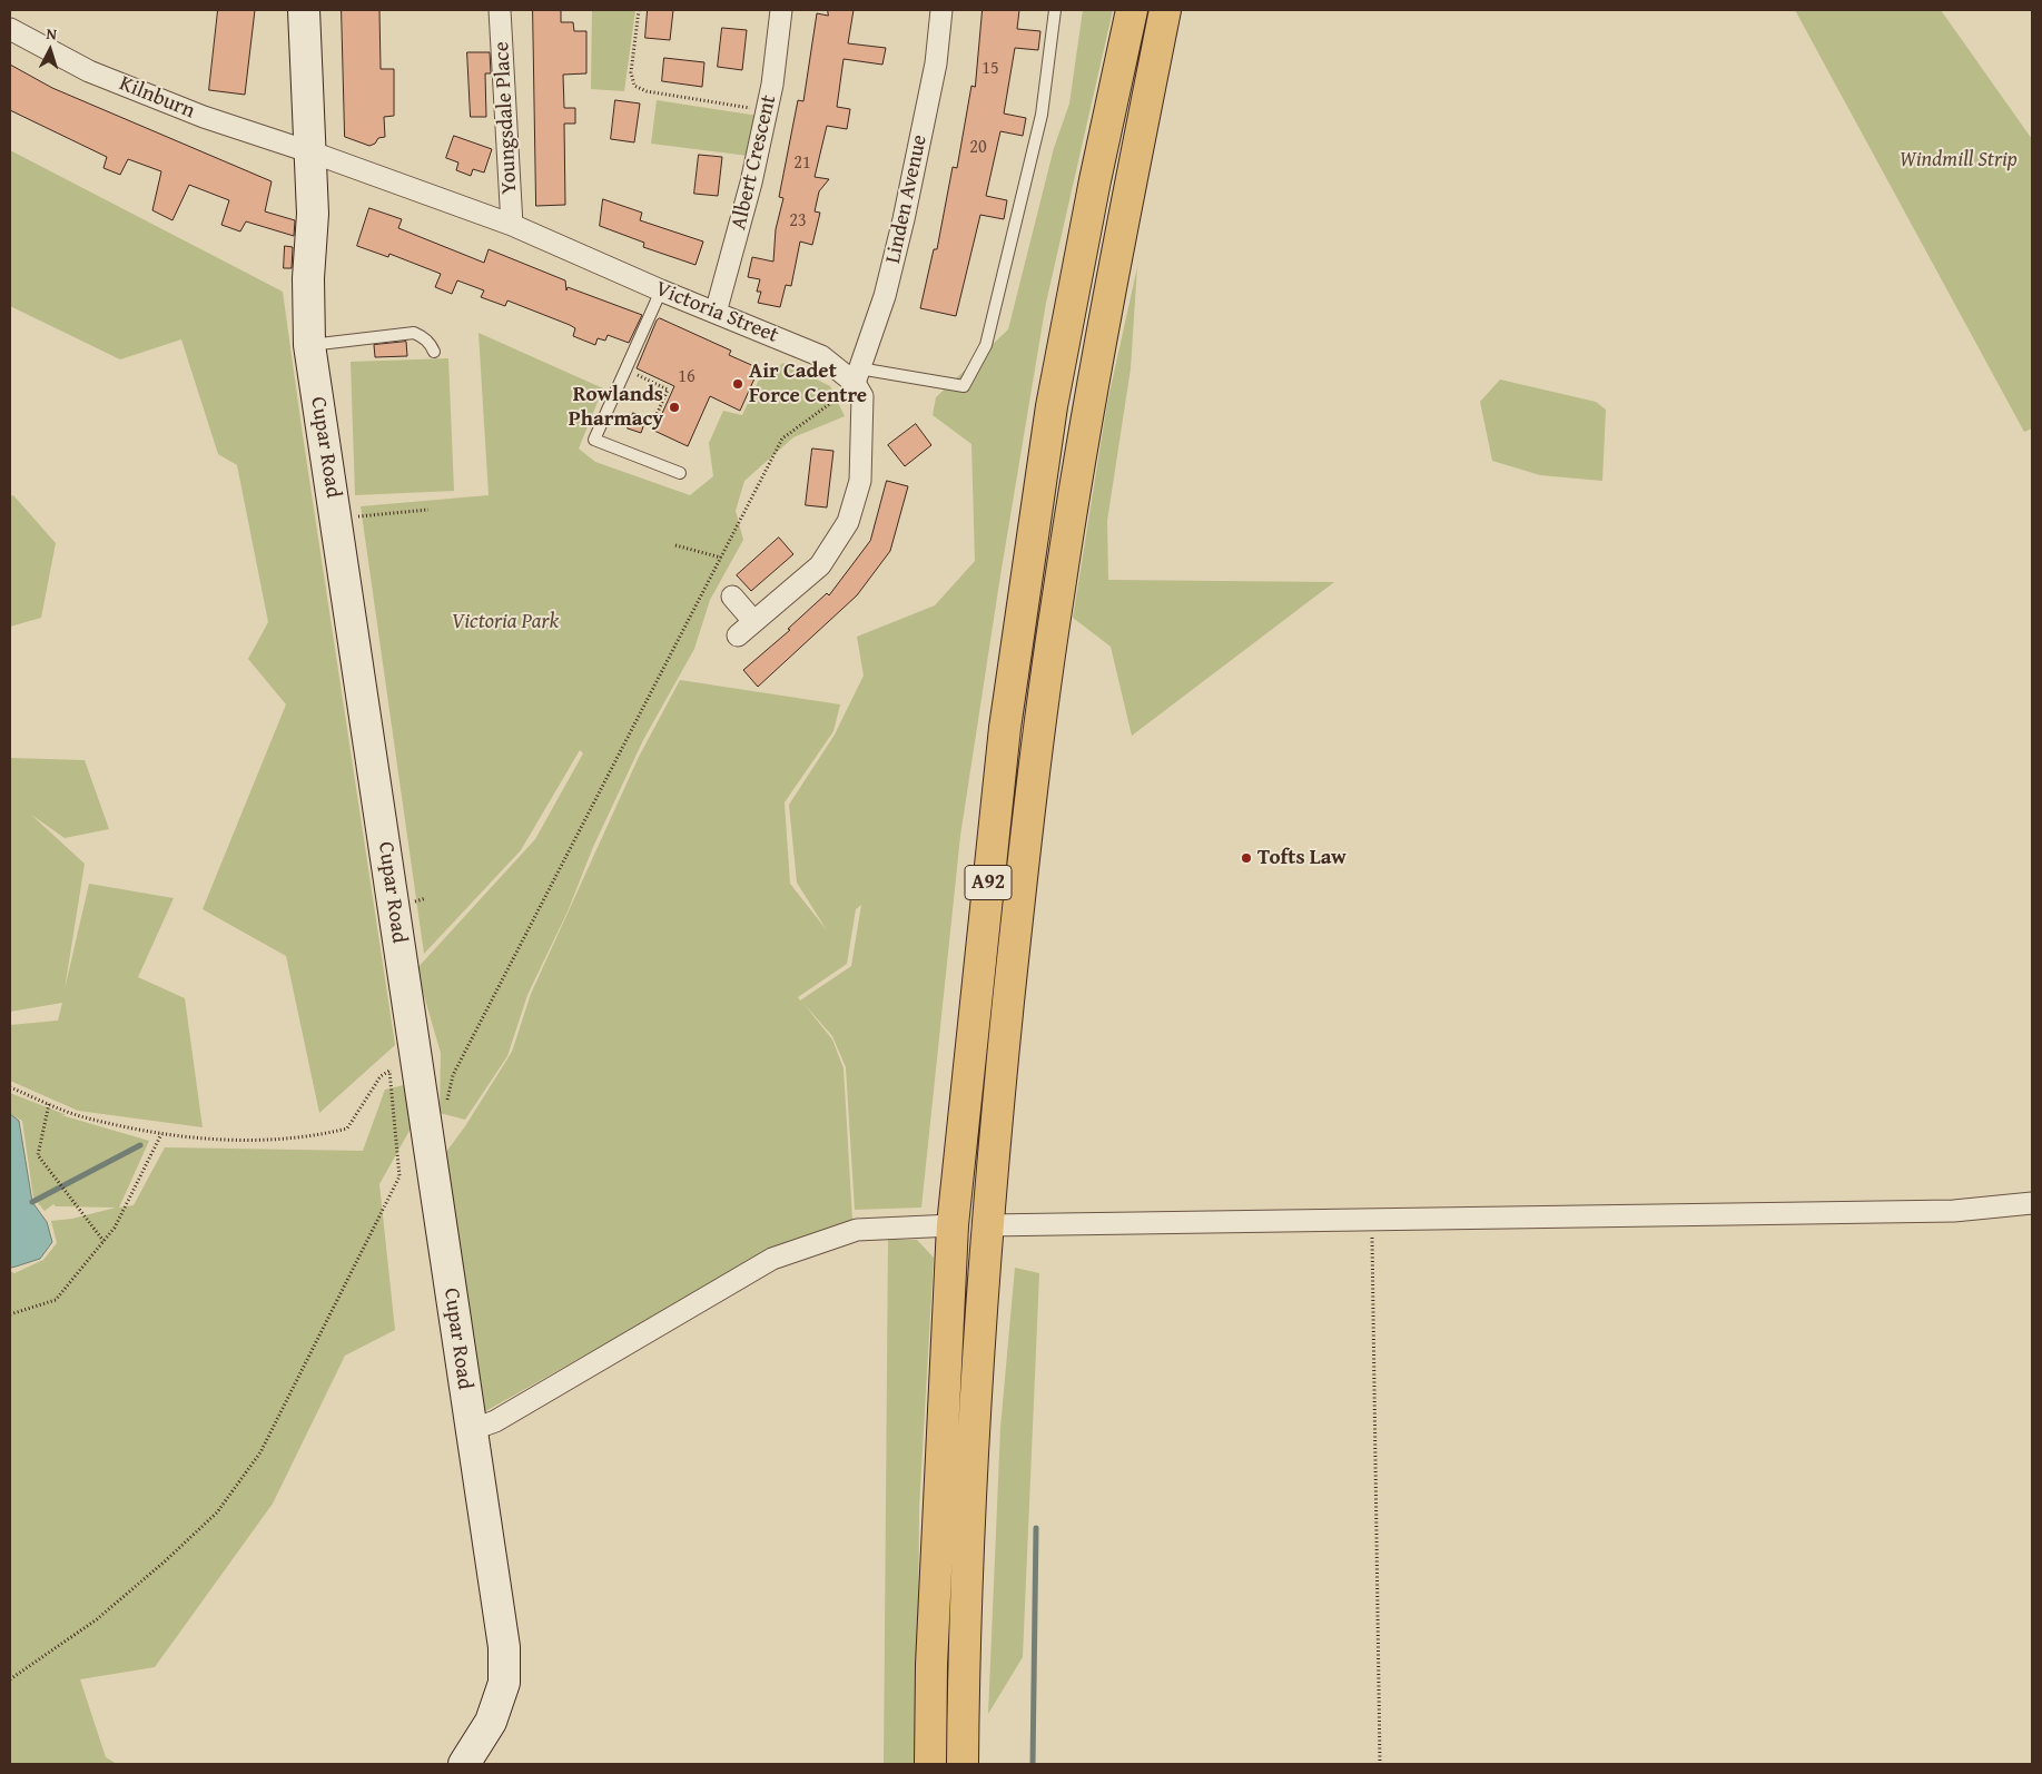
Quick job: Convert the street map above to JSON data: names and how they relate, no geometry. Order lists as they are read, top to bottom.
{
  "streets": {
    "highway": ["A92"],
    "main road": ["Cupar Road"],
    "street": [
      "Kilnburn",
      "Youngsdale Place",
      "Albert Crescent",
      "Linden Avenue",
      "Victoria Street"
    ]
  },
  "crossings": [
    ["Kilnburn", "Victoria Street"],
    ["Kilnburn", "Cupar Road"],
    ["Youngsdale Place", "Victoria Street"],
    ["Albert Crescent", "Victoria Street"],
    ["Linden Avenue", "Victoria Street"],
    ["Victoria Street", "Cupar Road"]
  ],
  "parks": ["Windmill Strip", "Victoria Park"],
  "places": ["Air Cadet Force Centre", "Rowlands Pharmacy", "Tofts Law"],
  "house_numbers": [
    "15",
    "20",
    "21",
    "23",
    "16"
  ],
  "north": "top"
}
